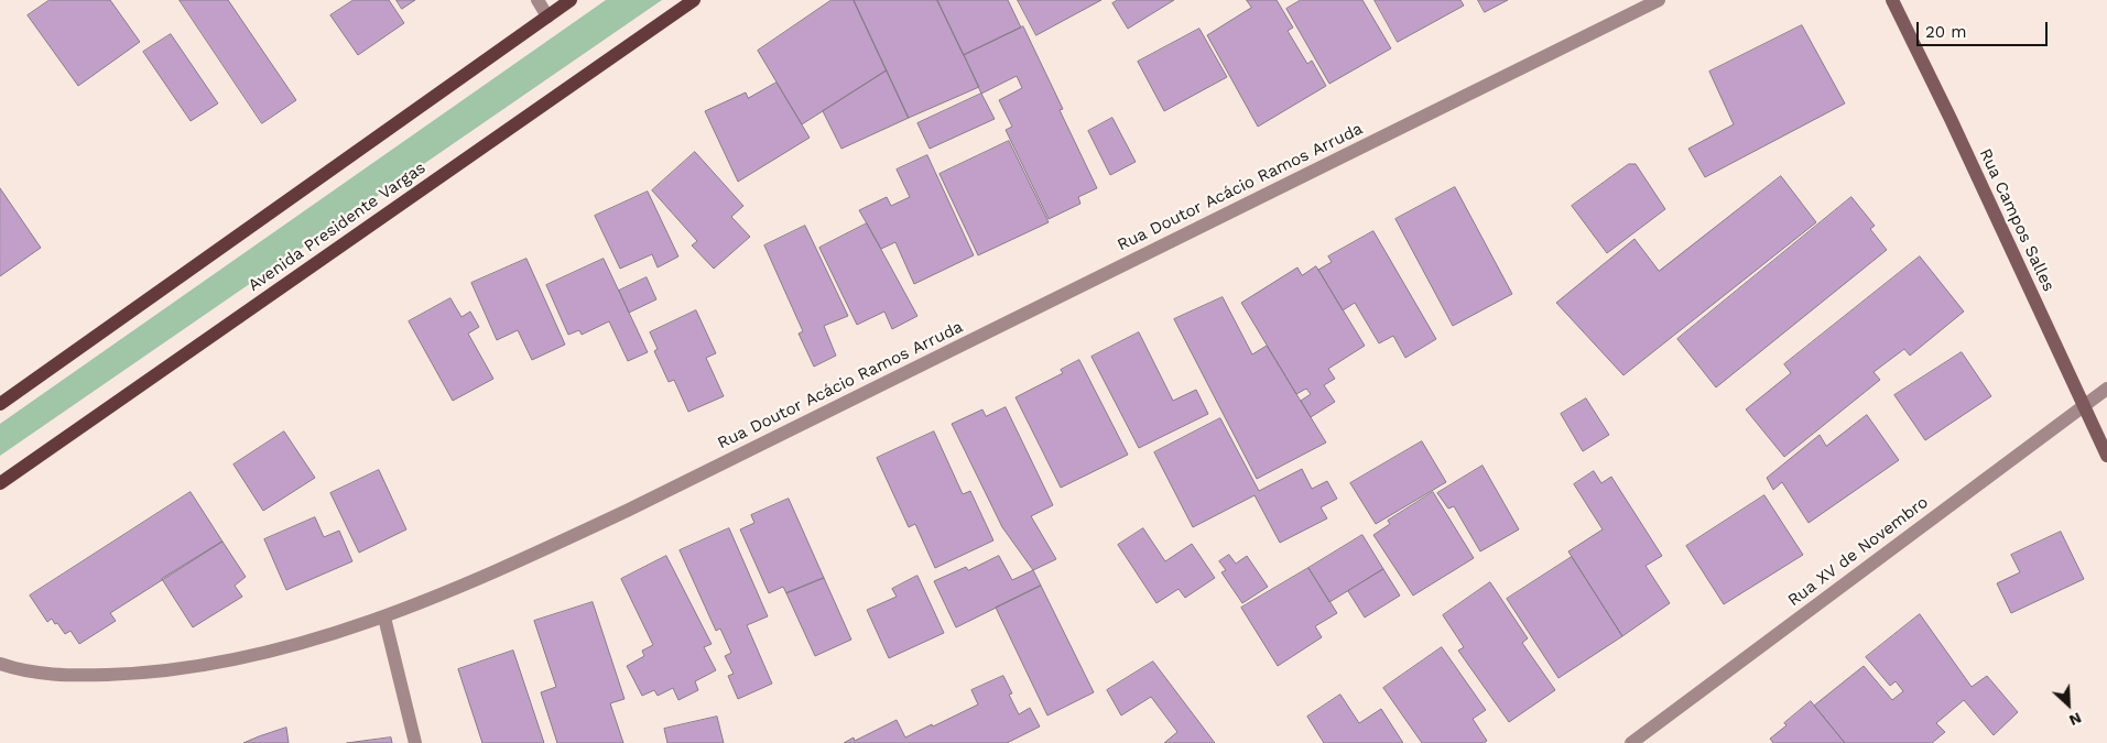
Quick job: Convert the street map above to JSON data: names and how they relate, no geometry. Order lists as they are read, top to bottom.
{
  "streets": {
    "main road": ["Rua Campos Salles", "Avenida Presidente Vargas"],
    "street": ["Rua Doutor Acácio Ramos Arruda", "Rua XV de Novembro"]
  },
  "crossings": [
    ["Rua Campos Salles", "Rua XV de Novembro"]
  ],
  "scale_bar": "20 m",
  "north": "bottom right"
}
